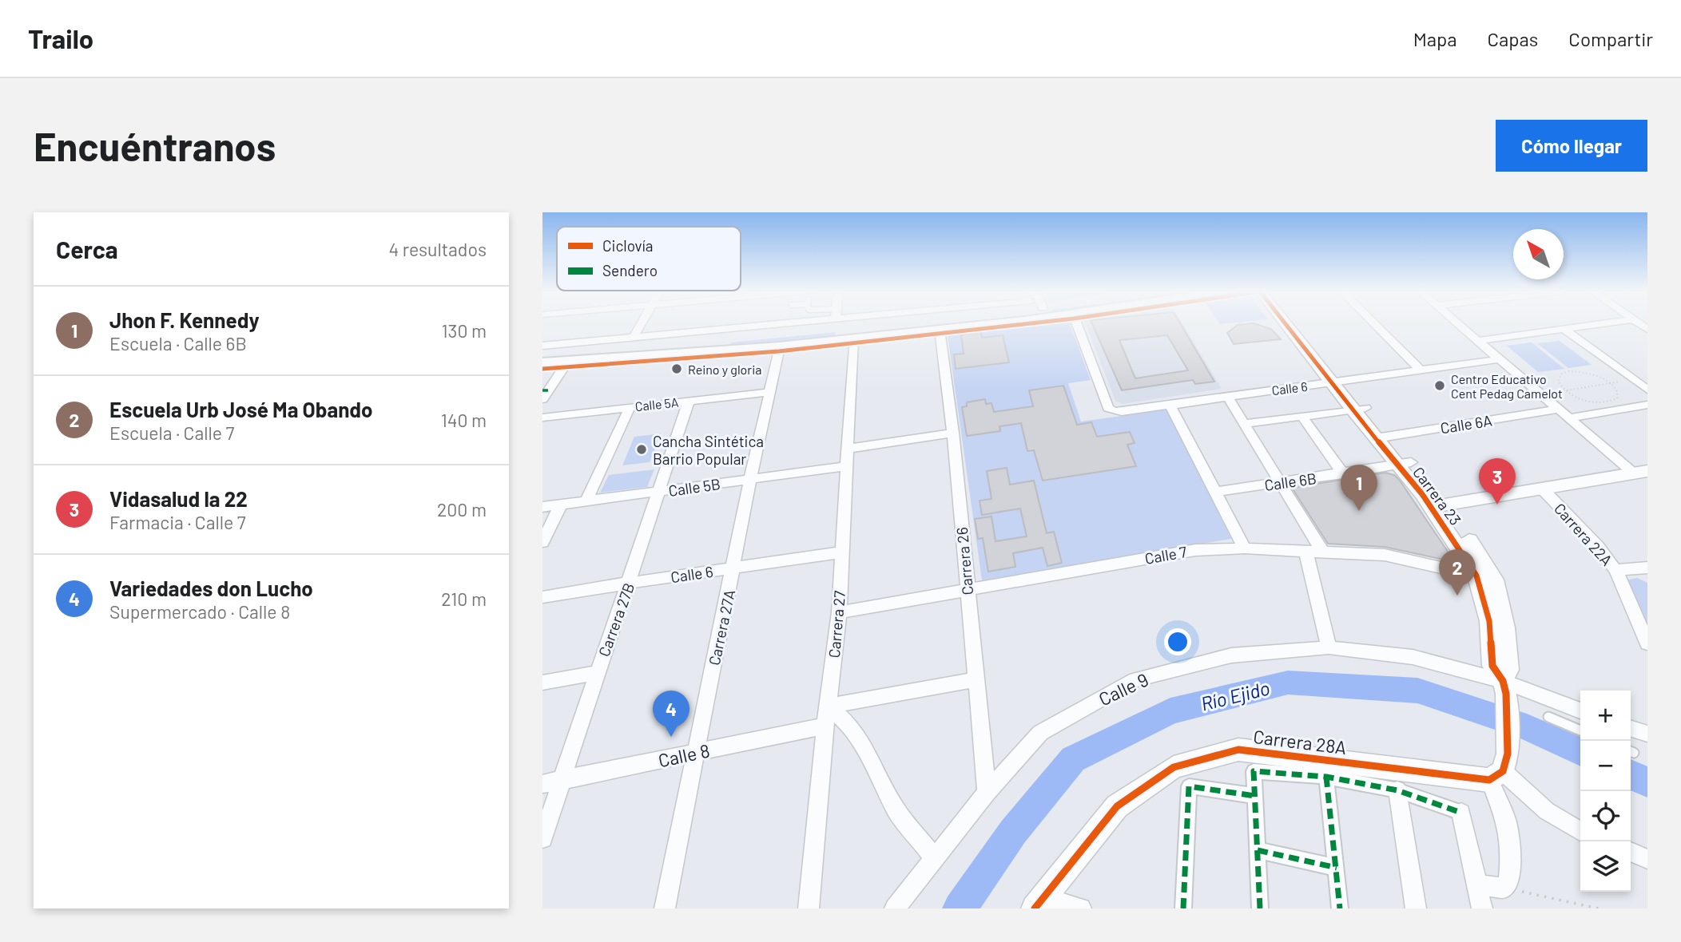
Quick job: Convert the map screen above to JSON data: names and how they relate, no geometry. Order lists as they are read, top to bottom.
{
  "streets": {
    "street": [
      "Calle 6",
      "Calle 5A",
      "Calle 6A",
      "Calle 6B",
      "Calle 5B",
      "Carrera 23",
      "Carrera 22A",
      "Calle 7",
      "Carrera 26",
      "Carrera 27B",
      "Carrera 27",
      "Carrera 27A",
      "Calle 9",
      "Carrera 28A",
      "Calle 8"
    ]
  },
  "crossings": [
    ["Calle 6", "Carrera 23"],
    ["Calle 6", "Carrera 27B"],
    ["Calle 6", "Carrera 27"],
    ["Calle 6", "Carrera 27A"],
    ["Calle 5A", "Carrera 27B"],
    ["Calle 5A", "Carrera 27A"],
    ["Calle 6A", "Carrera 23"],
    ["Calle 6B", "Carrera 23"],
    ["Calle 5B", "Carrera 27B"],
    ["Calle 5B", "Carrera 27"],
    ["Calle 5B", "Carrera 27A"],
    ["Carrera 23", "Calle 7"],
    ["Carrera 23", "Calle 9"],
    ["Carrera 23", "Carrera 28A"],
    ["Calle 7", "Carrera 26"],
    ["Calle 7", "Carrera 27"],
    ["Carrera 26", "Calle 9"],
    ["Carrera 27B", "Calle 8"],
    ["Carrera 27", "Calle 8"],
    ["Carrera 27A", "Calle 8"]
  ],
  "water": ["Río Ejido"],
  "places": ["Reino y gloria", "Centro Educativo Cent Pedag Camelot", "Cancha Sintética Barrio Popular"],
  "legend": ["Ciclovía", "Sendero"],
  "north": "top left",
  "page": {
    "header": "Trailo",
    "nav": ["Mapa", "Capas", "Compartir"],
    "buttons": "Cómo llegar",
    "title": "Encuéntranos",
    "heading": ["Cerca", "4 resultados"],
    "list": [
      {
        "mark": "1",
        "name": "Jhon F. Kennedy",
        "note": "Escuela · Calle 6B",
        "value": "130 m"
      },
      {
        "mark": "2",
        "name": "Escuela Urb José Ma Obando",
        "note": "Escuela · Calle 7",
        "value": "140 m"
      },
      {
        "mark": "3",
        "name": "Vidasalud la 22",
        "note": "Farmacia · Calle 7",
        "value": "200 m"
      },
      {
        "mark": "4",
        "name": "Variedades don Lucho",
        "note": "Supermercado · Calle 8",
        "value": "210 m"
      }
    ],
    "pins": [
      "3",
      "1",
      "2",
      "4"
    ],
    "map_buttons": ["+", "−"]
  }
}
